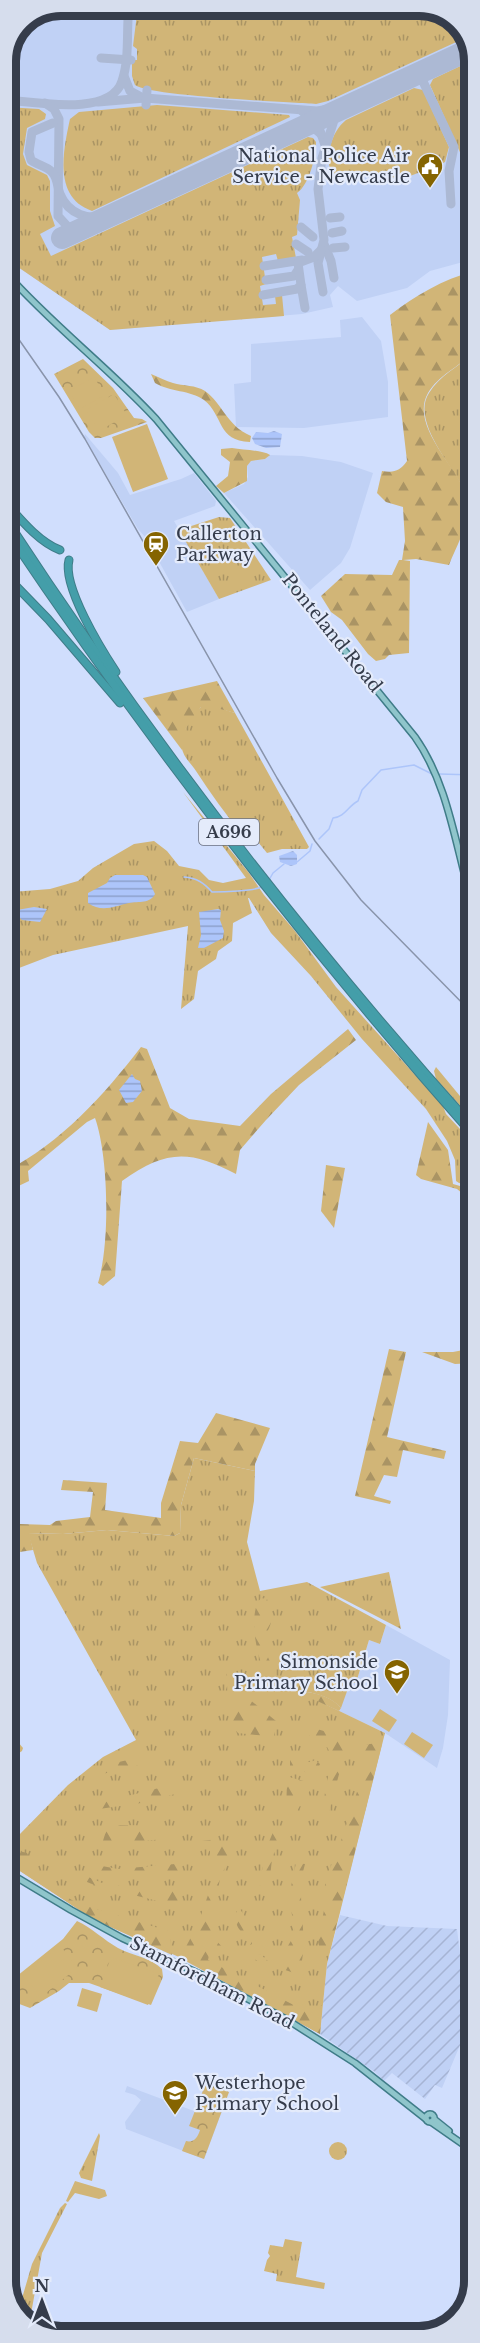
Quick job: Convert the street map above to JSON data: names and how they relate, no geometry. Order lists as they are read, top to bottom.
{
  "streets": {
    "highway": ["A696"],
    "main road": ["Ponteland Road", "Stamfordham Road"]
  },
  "places": {
    "public building": ["National Police Air Service - Newcastle"],
    "station": ["Callerton Parkway"],
    "school or university": ["Simonside Primary School", "Westerhope Primary School"]
  },
  "north": "top"
}
